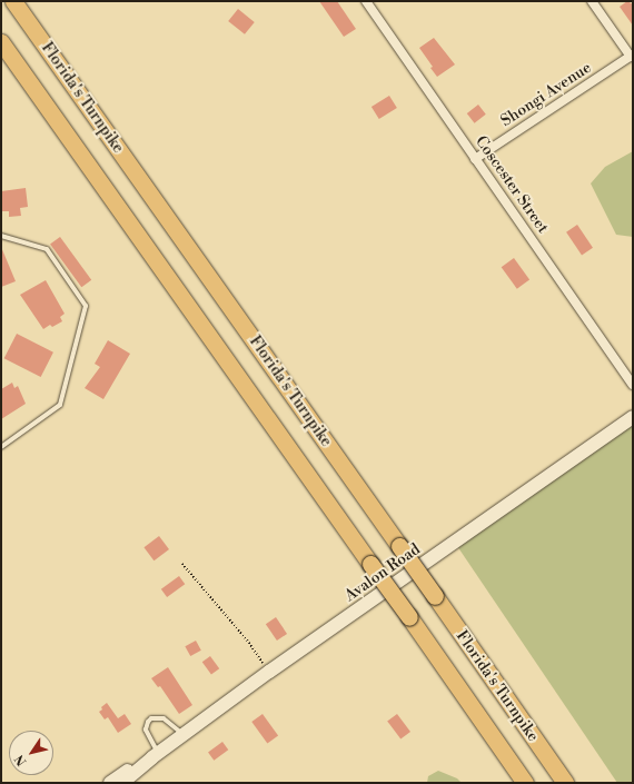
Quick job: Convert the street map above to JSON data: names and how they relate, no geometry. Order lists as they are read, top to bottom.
{
  "streets": {
    "highway": ["Florida's Turnpike"],
    "main road": ["Avalon Road"],
    "street": ["Shongi Avenue", "Coscester Street"]
  },
  "crossings": [
    ["Shongi Avenue", "Coscester Street"]
  ],
  "north": "bottom left"
}
